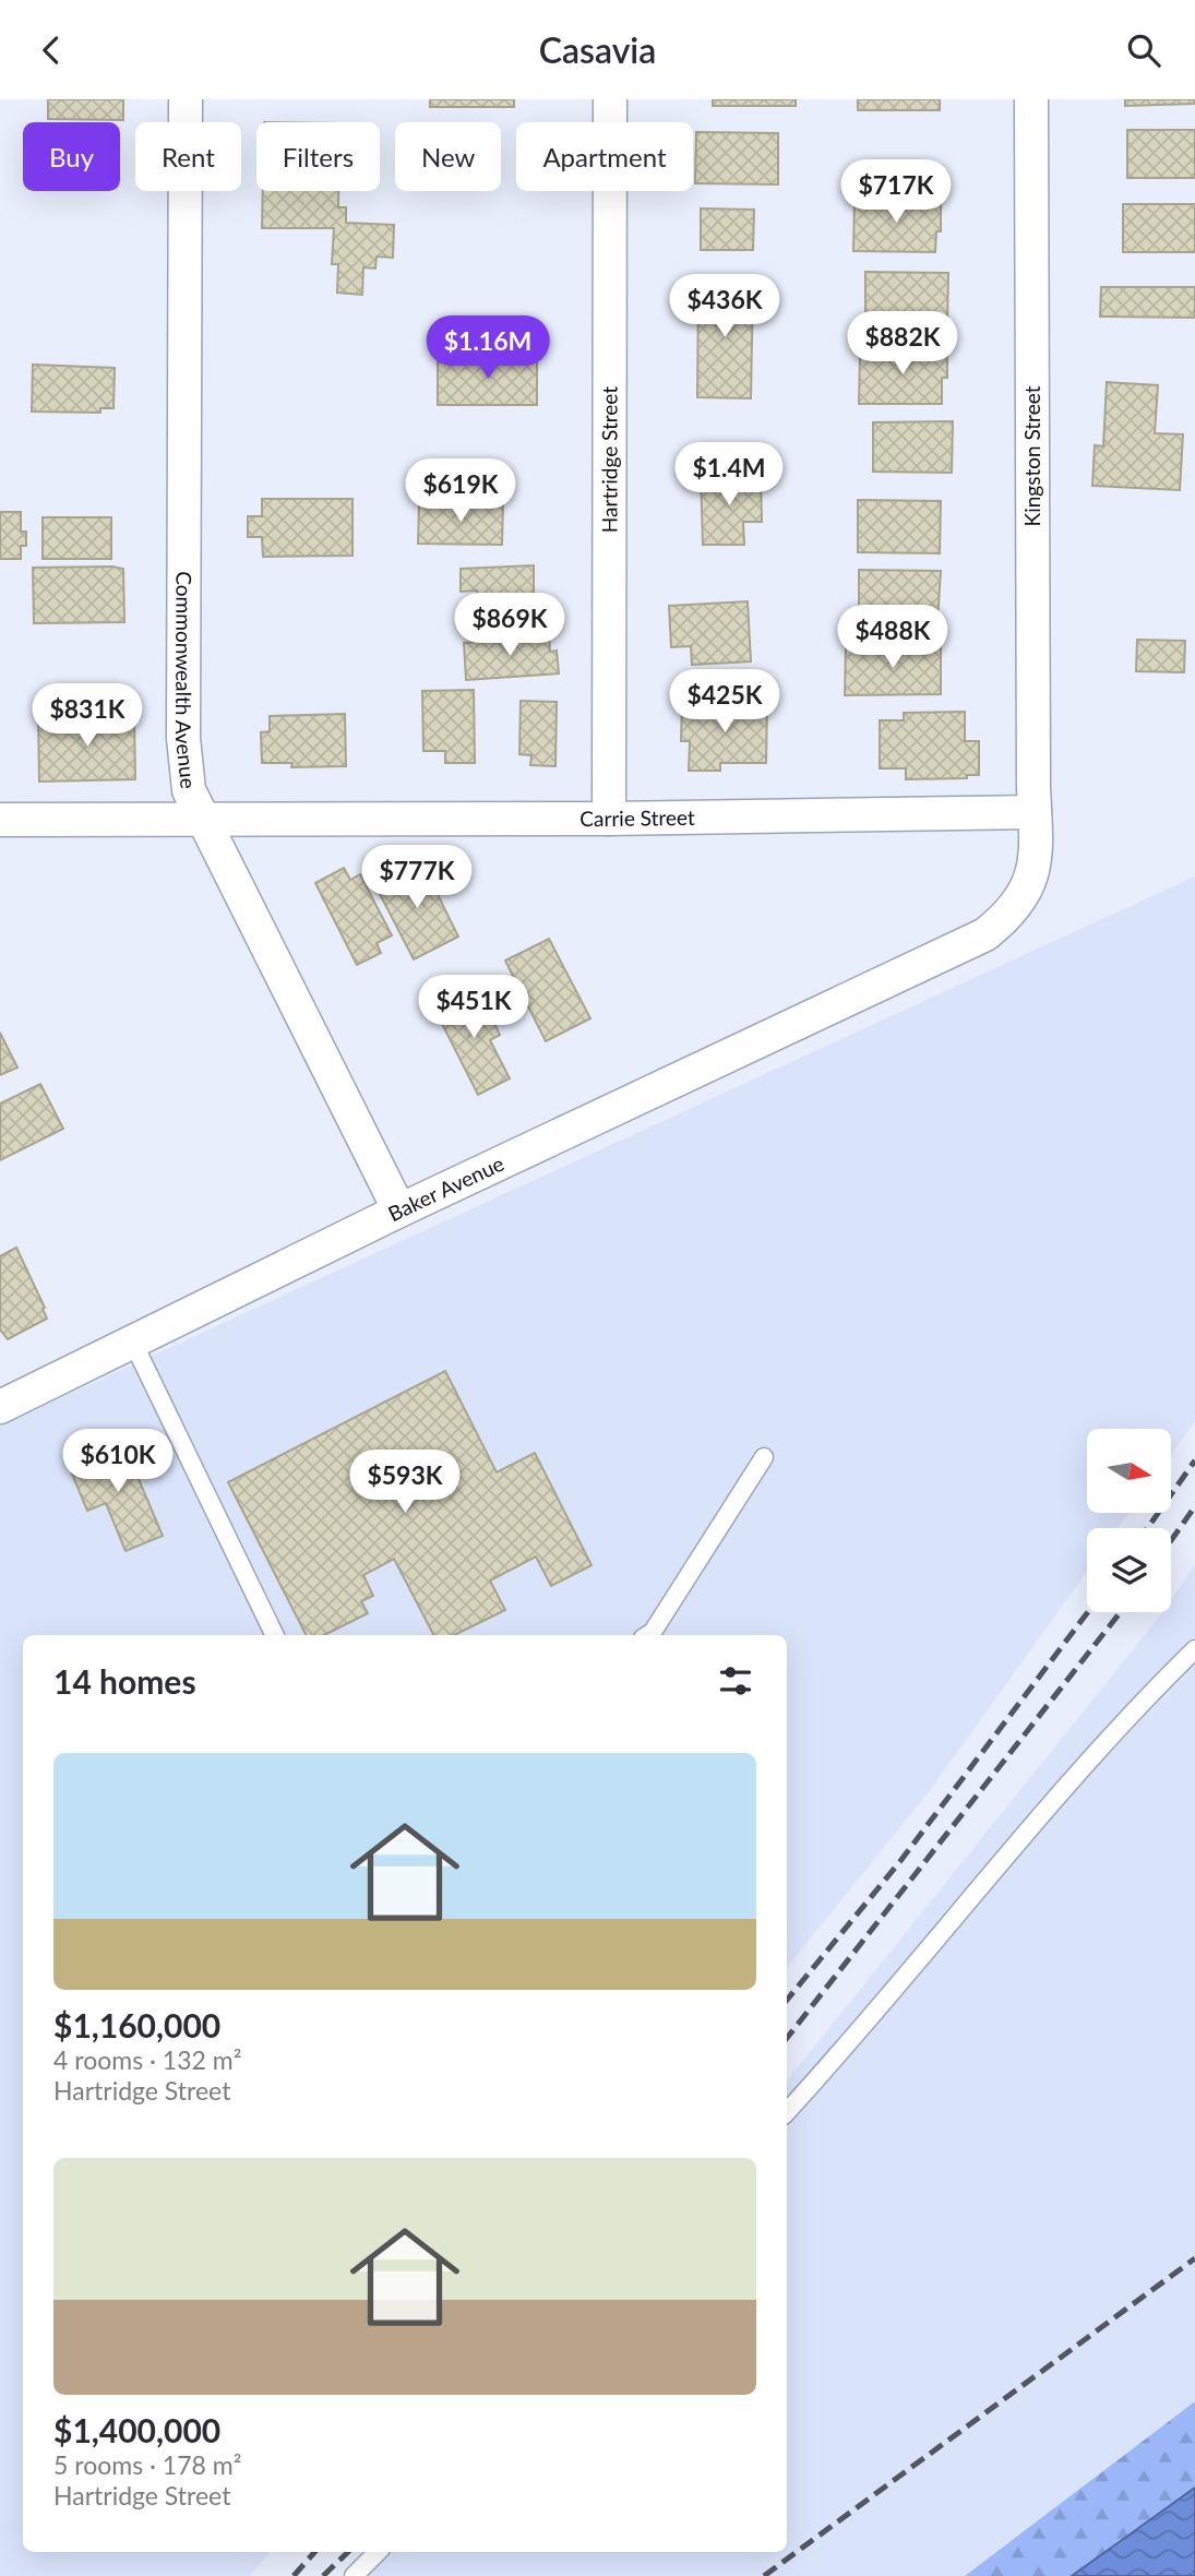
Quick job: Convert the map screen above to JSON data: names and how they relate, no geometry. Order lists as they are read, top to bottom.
{
  "streets": {
    "street": [
      "Kingston Street",
      "Hartridge Street",
      "Commonwealth Avenue",
      "Carrie Street",
      "Baker Avenue"
    ]
  },
  "crossings": [
    ["Kingston Street", "Carrie Street"],
    ["Kingston Street", "Baker Avenue"],
    ["Hartridge Street", "Carrie Street"],
    ["Commonwealth Avenue", "Carrie Street"],
    ["Commonwealth Avenue", "Baker Avenue"],
    ["Carrie Street", "Baker Avenue"]
  ],
  "north": "right",
  "page": {
    "header": "Casavia",
    "chip": [
      "Buy",
      "Rent",
      "Filters",
      "New",
      "Apartment"
    ],
    "price": [
      "$717K",
      "$436K",
      "$882K",
      "$1.16M",
      "$1.4M",
      "$619K",
      "$869K",
      "$488K",
      "$425K",
      "$831K",
      "$777K",
      "$451K",
      "$610K",
      "$593K"
    ],
    "heading": "14 homes",
    "list": [
      {
        "name": "$1,160,000",
        "note": "4 rooms · 132 m² · Hartridge Street"
      },
      {
        "name": "$1,400,000",
        "note": "5 rooms · 178 m² · Hartridge Street"
      }
    ]
  }
}
